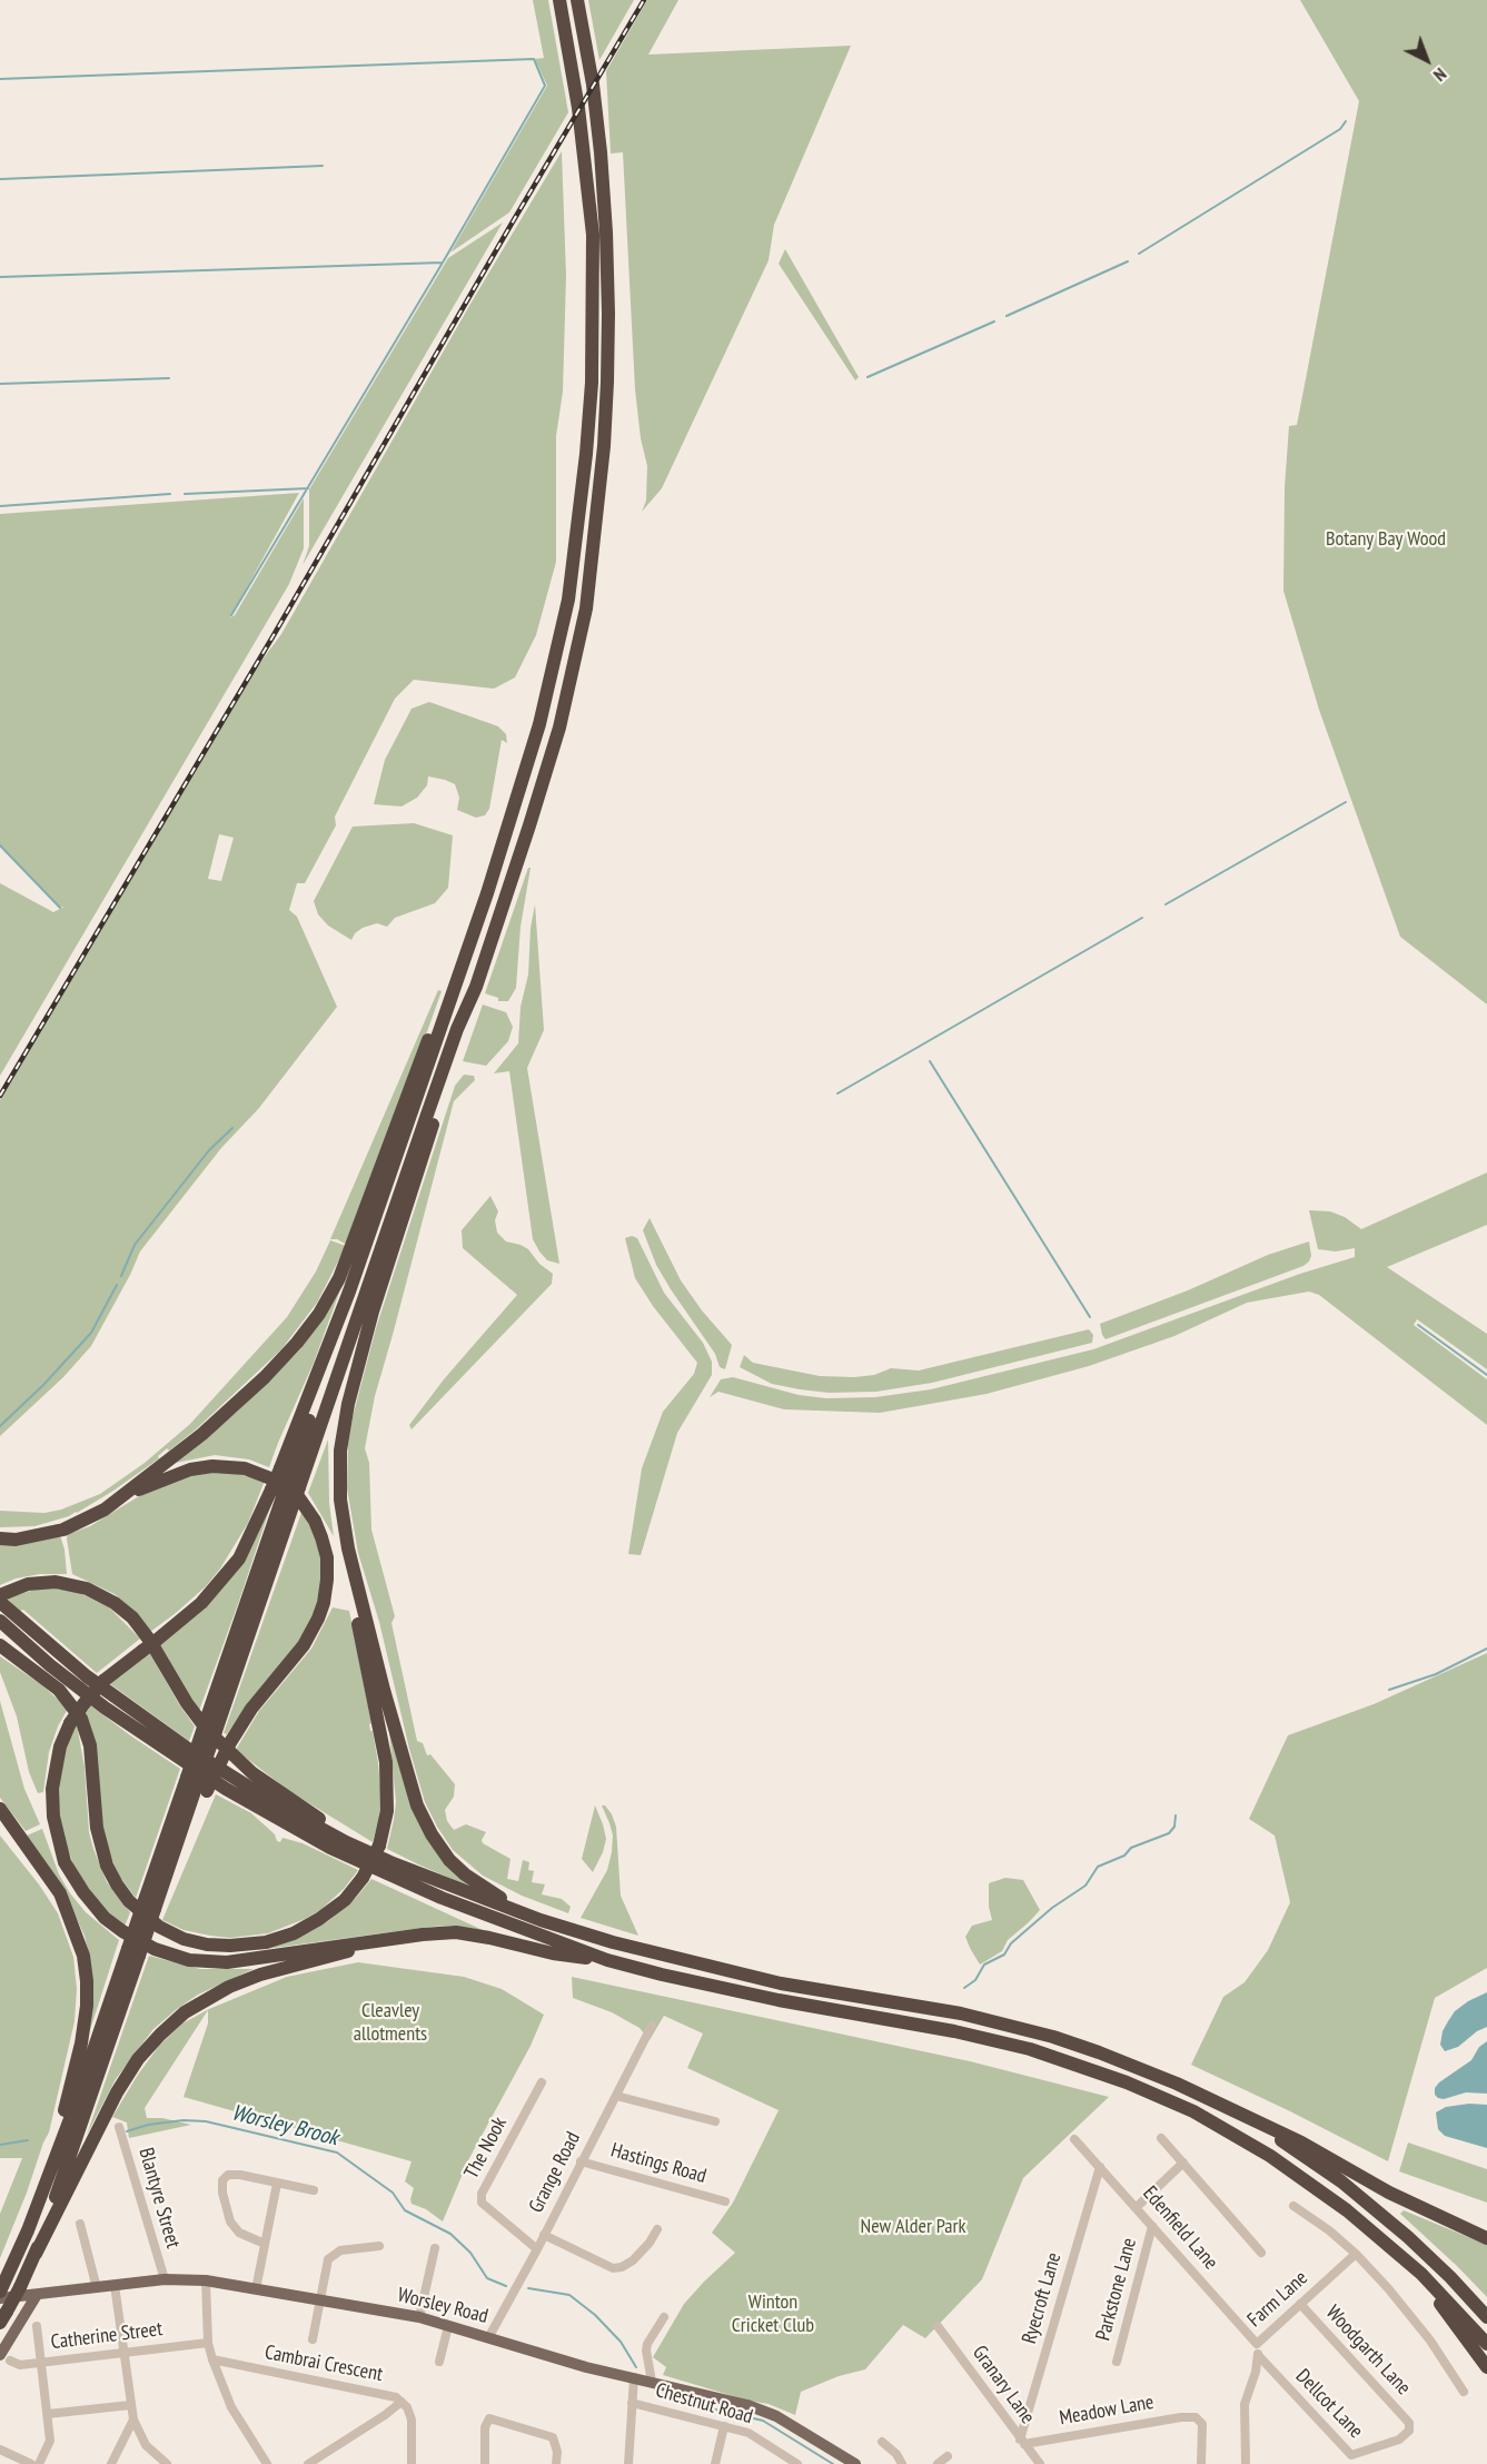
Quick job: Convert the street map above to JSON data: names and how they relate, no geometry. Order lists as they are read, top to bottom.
{
  "streets": {
    "main road": ["Worsley Road"],
    "street": [
      "The Nook",
      "Hastings Road",
      "Grange Road",
      "Blantyre Street",
      "Edenfield Lane",
      "Parkstone Lane",
      "Ryecroft Lane",
      "Farm Lane",
      "Catherine Street",
      "Woodgarth Lane",
      "Cambrai Crescent",
      "Granary Lane",
      "Chestnut Road",
      "Dellcot Lane",
      "Meadow Lane"
    ]
  },
  "crossings": [
    ["The Nook", "Grange Road"],
    ["Hastings Road", "Grange Road"],
    ["Grange Road", "Worsley Road"],
    ["Blantyre Street", "Worsley Road"],
    ["Edenfield Lane", "Parkstone Lane"],
    ["Edenfield Lane", "Ryecroft Lane"],
    ["Edenfield Lane", "Farm Lane"],
    ["Ryecroft Lane", "Granary Lane"],
    ["Ryecroft Lane", "Meadow Lane"],
    ["Farm Lane", "Woodgarth Lane"],
    ["Farm Lane", "Dellcot Lane"],
    ["Woodgarth Lane", "Dellcot Lane"],
    ["Granary Lane", "Meadow Lane"]
  ],
  "water": ["Worsley Brook"],
  "parks": [
    "Botany Bay Wood",
    "Cleavley allotments",
    "New Alder Park",
    "Winton Cricket Club"
  ],
  "north": "bottom right"
}
